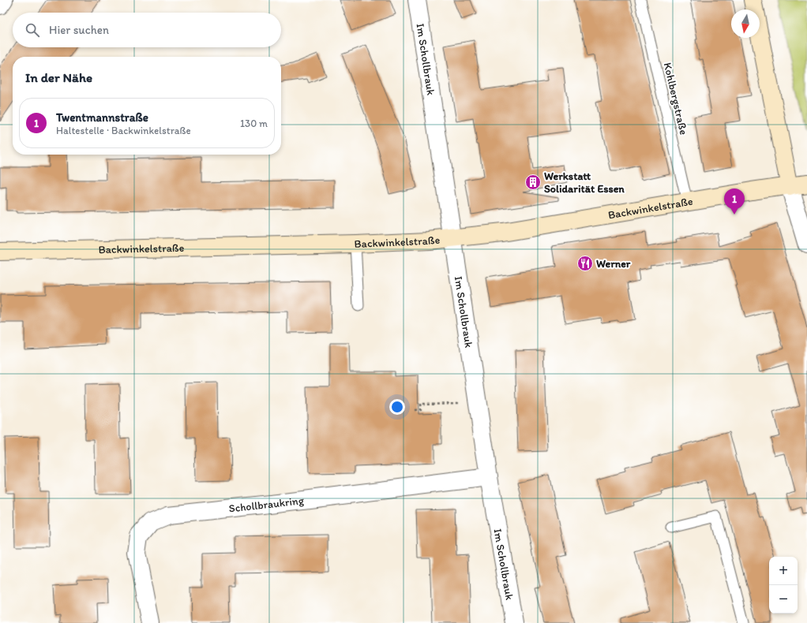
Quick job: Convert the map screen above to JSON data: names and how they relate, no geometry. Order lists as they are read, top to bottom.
{
  "streets": {
    "main road": ["Backwinkelstraße"],
    "street": ["Im Schollbrauk", "Schollbraukring"],
    "lane": ["Kohlbergstraße"]
  },
  "crossings": [
    ["Im Schollbrauk", "Backwinkelstraße"],
    ["Im Schollbrauk", "Schollbraukring"],
    ["Kohlbergstraße", "Backwinkelstraße"]
  ],
  "places": {
    "building": ["Werkstatt Solidarität Essen"],
    "restaurant": ["Werner"]
  },
  "north": "bottom",
  "page": {
    "search": "Hier suchen",
    "heading": "In der Nähe",
    "list": [
      {
        "mark": "1",
        "name": "Twentmannstraße",
        "note": "Haltestelle · Backwinkelstraße",
        "value": "130 m"
      }
    ],
    "pins": "1",
    "map_buttons": ["+", "−"]
  }
}
